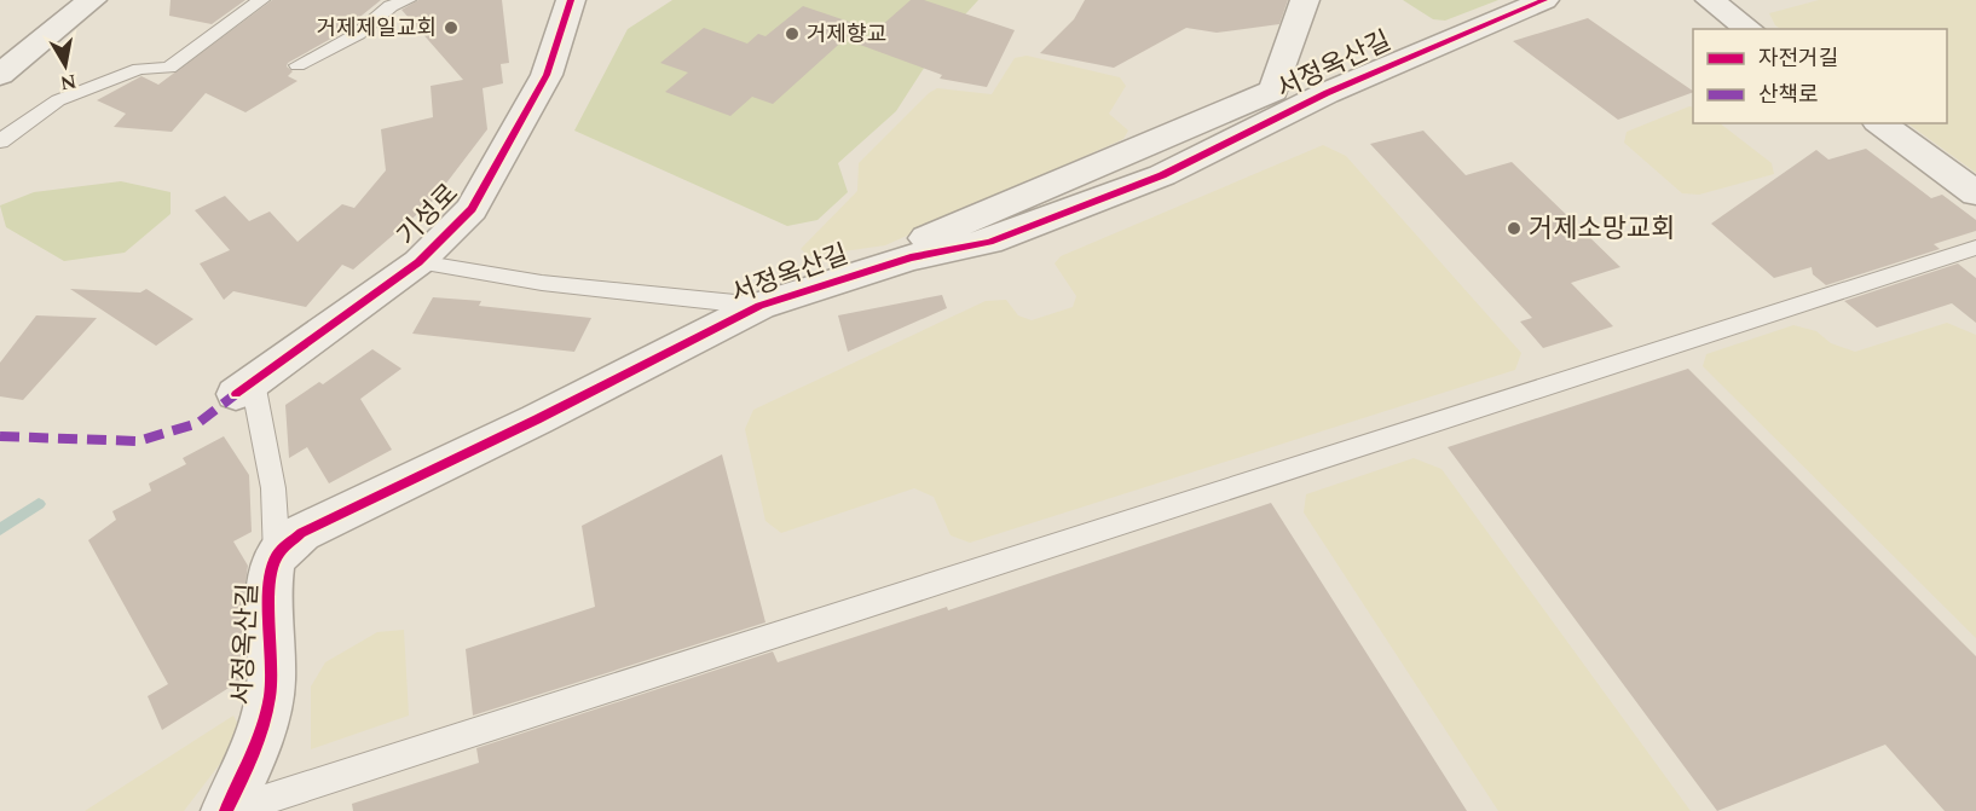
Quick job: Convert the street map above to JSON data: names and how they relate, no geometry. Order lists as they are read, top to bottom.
{
  "streets": {
    "street": ["서정옥산길", "기성로"]
  },
  "places": ["거제제일교회", "거제향교", "거제소망교회"],
  "legend": ["자전거길", "산책로"],
  "north": "bottom"
}
